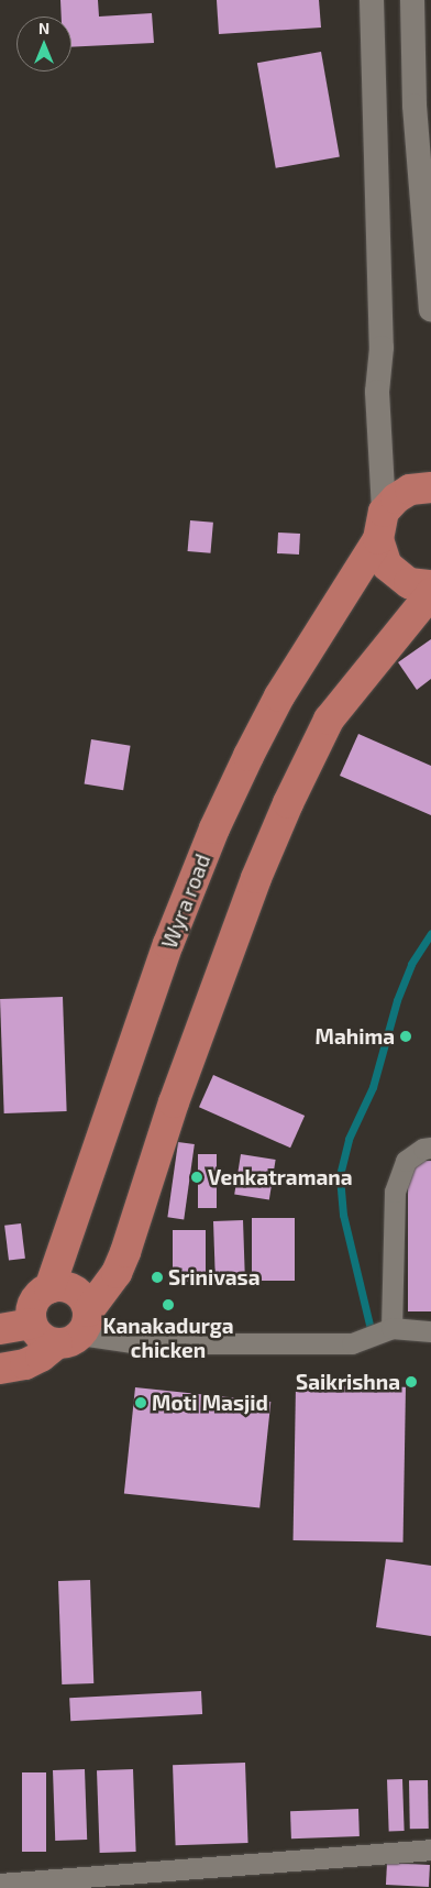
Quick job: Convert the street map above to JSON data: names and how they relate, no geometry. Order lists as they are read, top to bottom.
{
  "streets": {
    "main road": ["Wyra road"]
  },
  "places": [
    "Mahima",
    "Venkatramana",
    "Srinivasa",
    "Kanakadurga chicken",
    "Saikrishna",
    "Moti Masjid"
  ],
  "north": "top"
}
